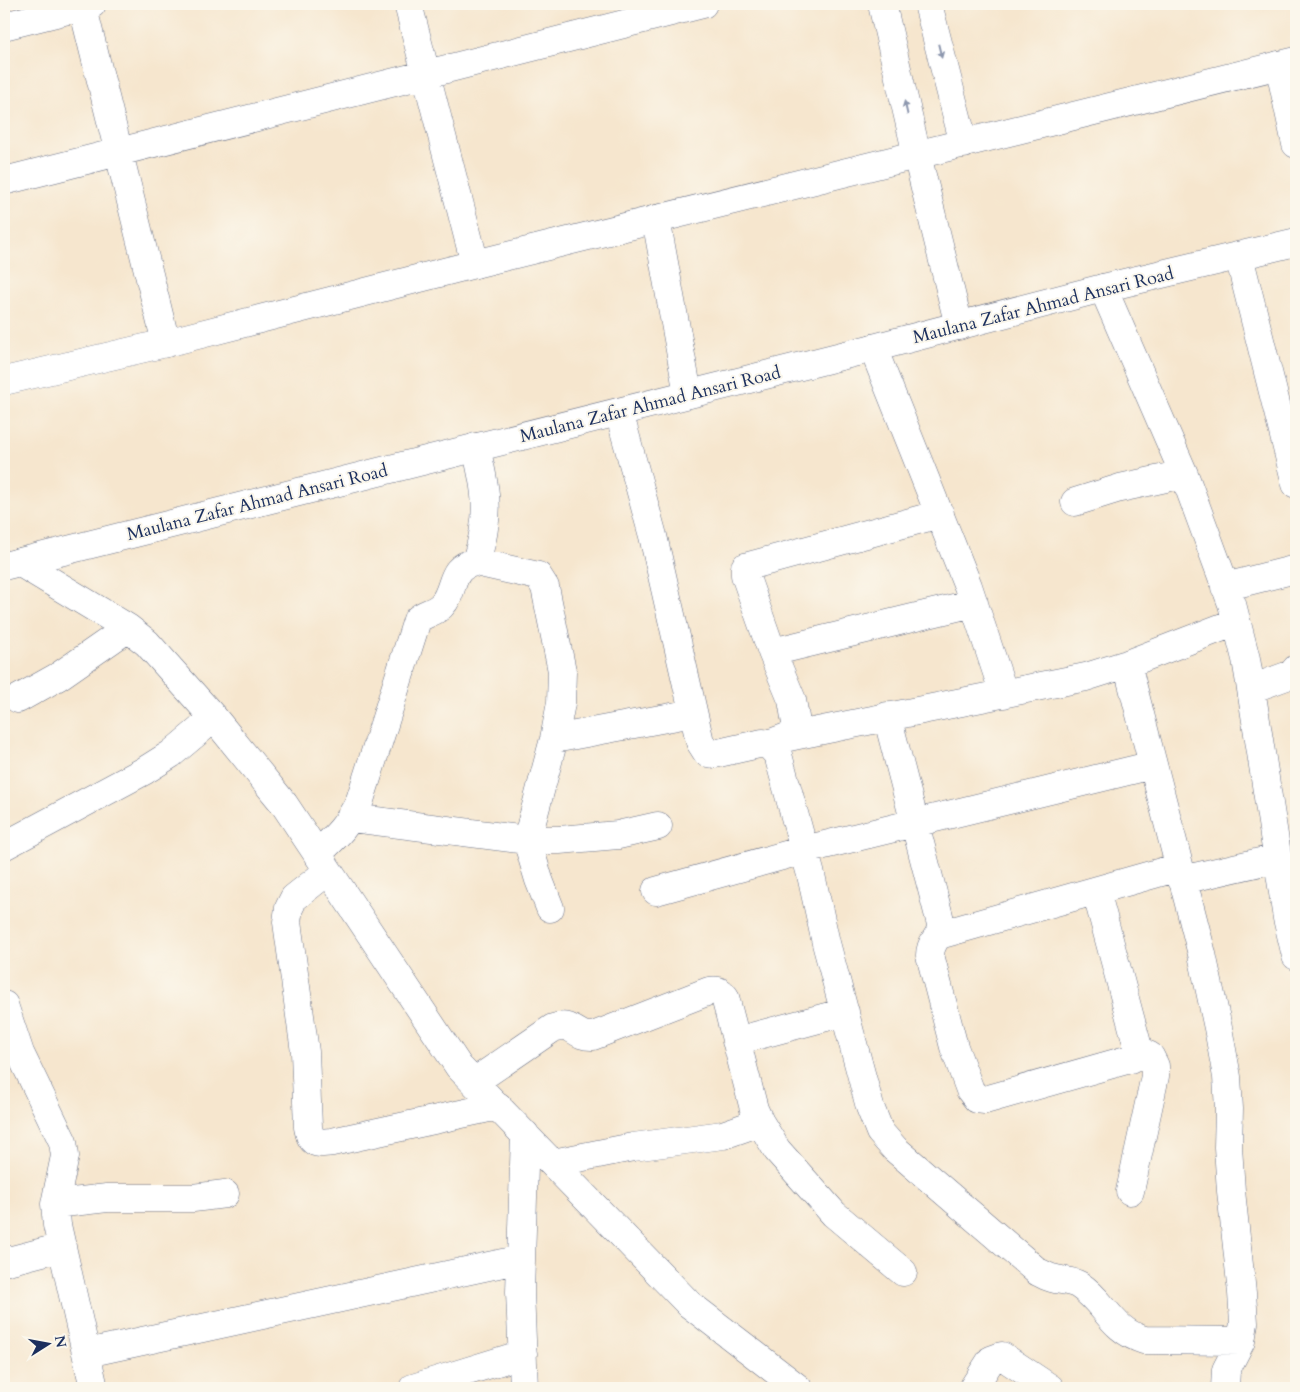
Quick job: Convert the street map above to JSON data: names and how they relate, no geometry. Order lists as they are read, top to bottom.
{
  "streets": {
    "street": ["Maulana Zafar Ahmad Ansari Road"]
  },
  "north": "right"
}
